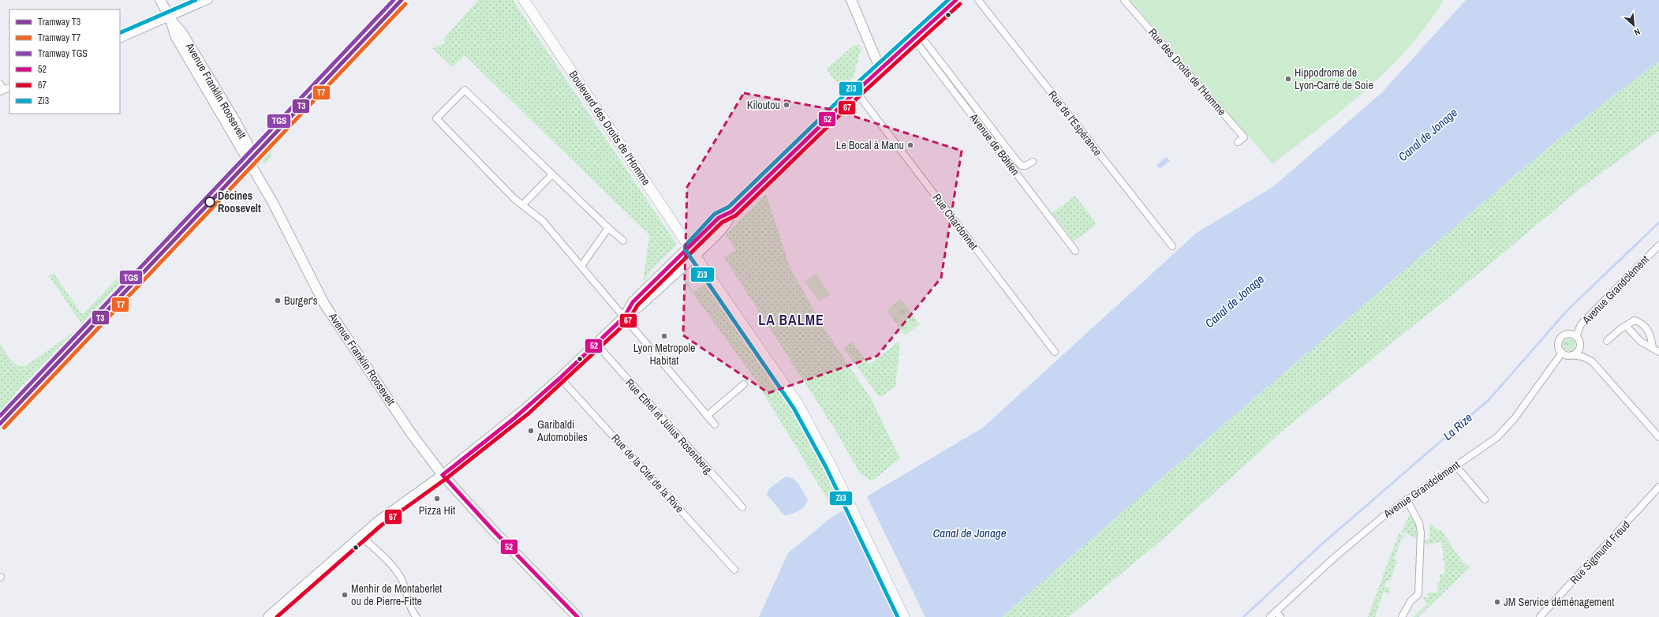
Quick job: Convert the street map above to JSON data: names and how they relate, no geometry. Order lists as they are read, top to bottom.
{
  "streets": {
    "main road": ["Avenue Franklin Roosevelt", "Boulevard des Droits de l'Homme"],
    "street": [
      "Rue des Droits de l'Homme",
      "Rue de l'Espérance",
      "Avenue de Böhlen",
      "Rue Chardonnet",
      "Avenue Grandclément",
      "Rue Ethel et Julius Rosenberg",
      "Rue de la Cité de la Rive",
      "Rue Sigmund Freud"
    ]
  },
  "districts": ["LA BALME"],
  "water": ["Canal de Jonage", "La Rize"],
  "places": [
    "Hippodrome de Lyon-Carré de Soie",
    "Kiloutou",
    "Le Bocal à Manu",
    "Décines Roosevelt",
    "Burger's",
    "Lyon Metropole Habitat",
    "Garibaldi Automobiles",
    "Pizza Hit",
    "Menhir de Montaberlet ou de Pierre-Fitte",
    "JM Service déménagement"
  ],
  "lines": [
    "tram line T3",
    "tram line TGS",
    "transit line 52",
    "transit line Zi3",
    "tram line T7",
    "transit line 67"
  ],
  "legend": [
    "Tramway T3",
    "Tramway T7",
    "Tramway TGS",
    "52",
    "67",
    "Zi3"
  ],
  "north": "bottom right"
}
